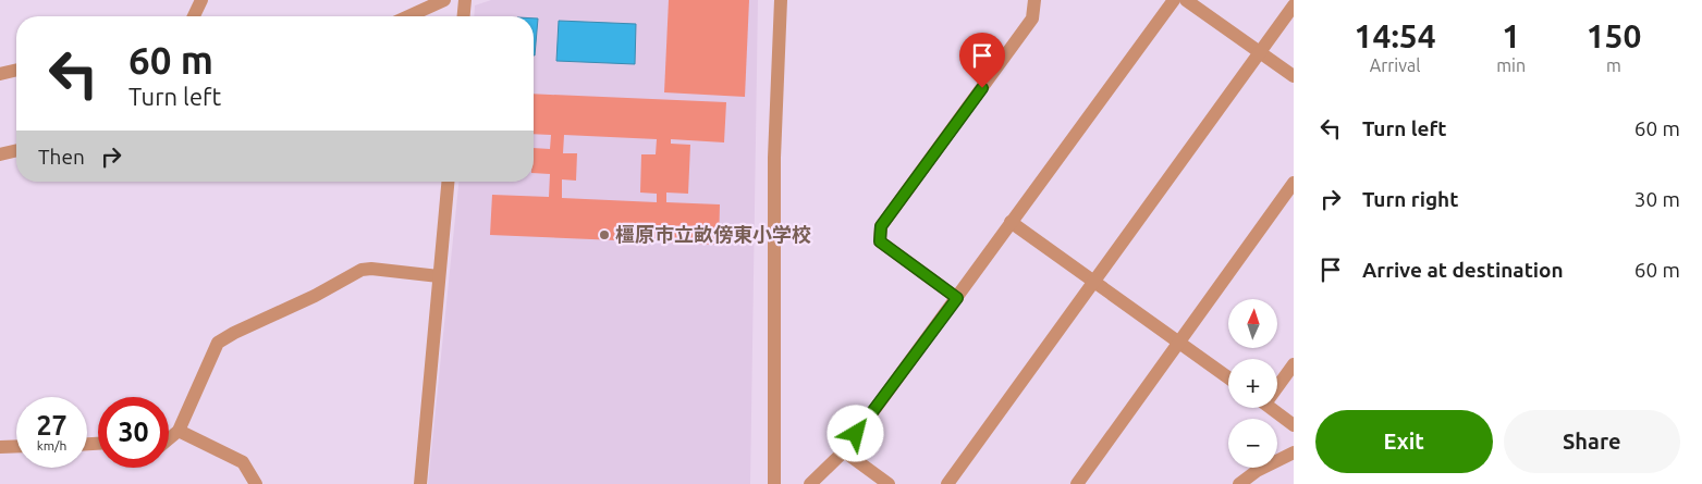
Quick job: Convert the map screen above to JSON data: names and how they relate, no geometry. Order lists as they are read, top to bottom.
{
  "places": ["橿原市立畝傍東小学校"],
  "north": "top",
  "page": {
    "eta": [
      "14:54",
      "Arrival",
      "1",
      "min",
      "150",
      "m"
    ],
    "turn": ["60 m", "Turn left"],
    "list": [
      {
        "name": "Turn left",
        "value": "60 m"
      },
      {
        "name": "Turn right",
        "value": "30 m"
      },
      {
        "name": "Arrive at destination",
        "value": "60 m"
      }
    ],
    "then": "Then",
    "map_buttons": ["+", "−"],
    "speed": "27 km/h",
    "limit": "30",
    "buttons": ["Exit", "Share"]
  }
}
